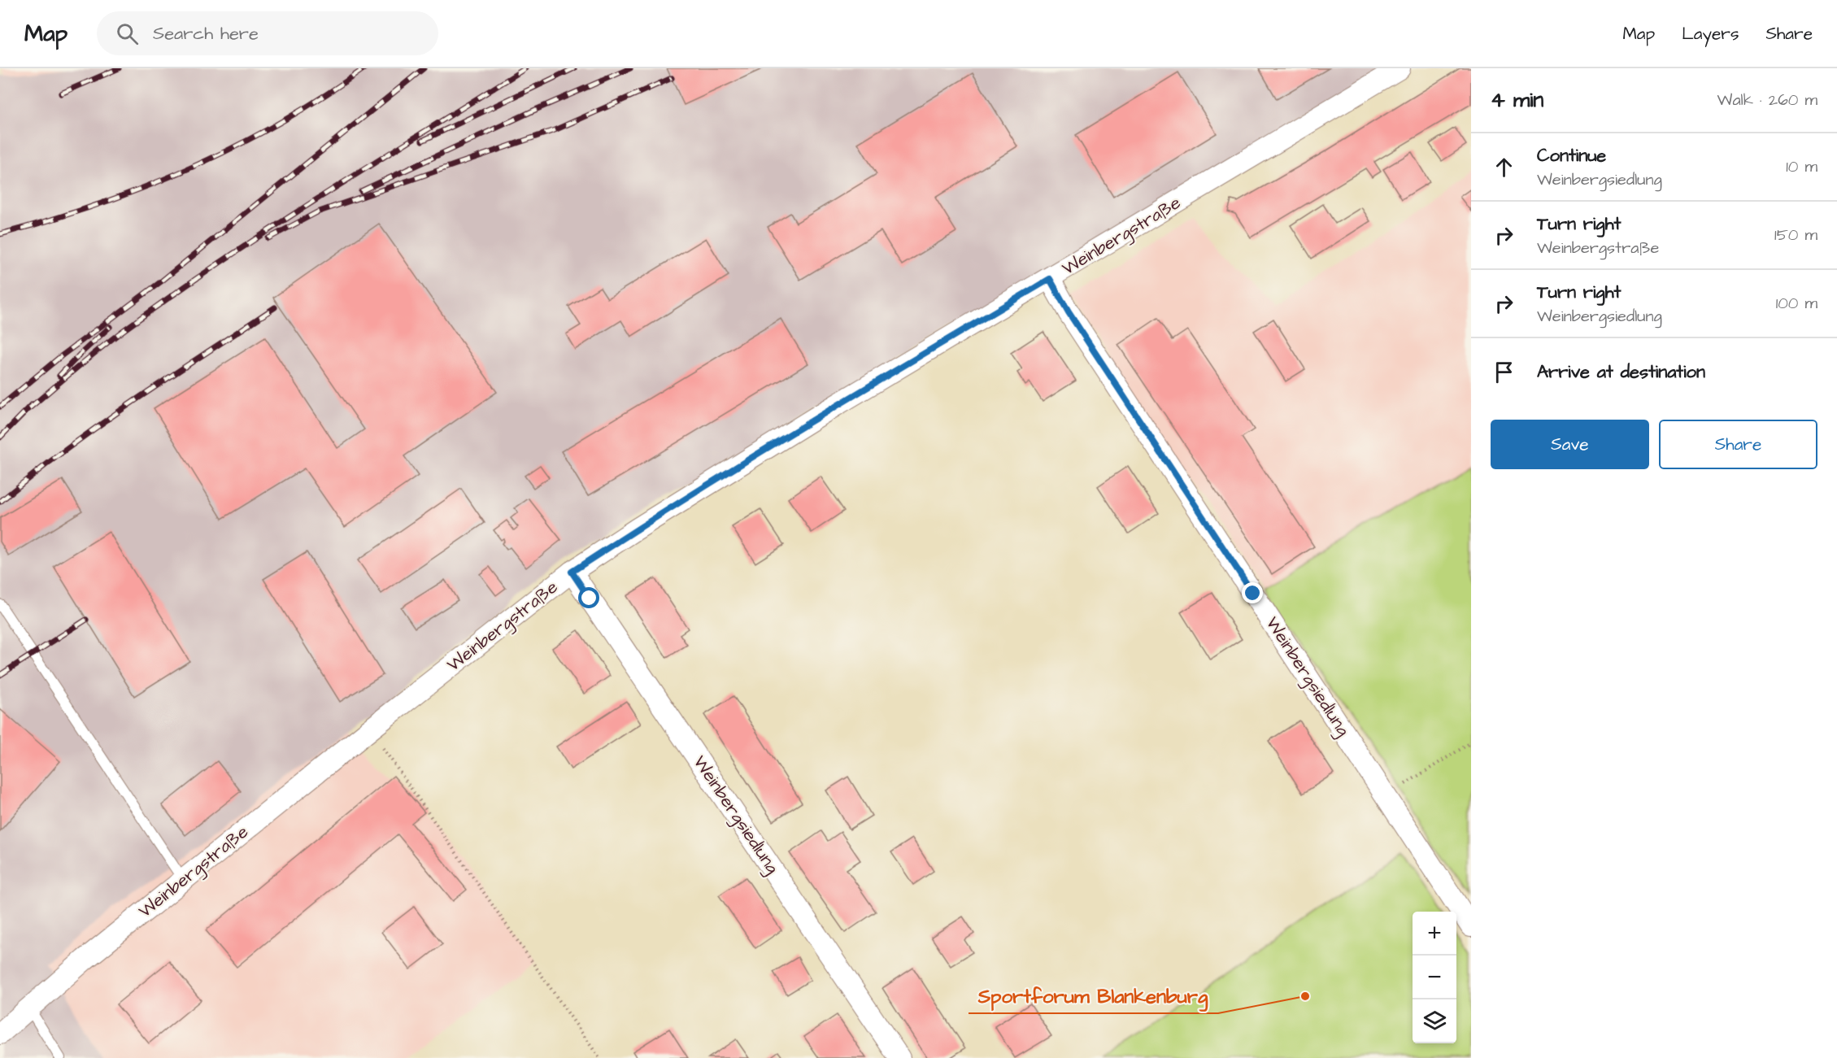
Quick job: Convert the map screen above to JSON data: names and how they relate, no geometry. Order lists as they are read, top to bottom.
{
  "streets": {
    "street": ["Weinbergstraße", "Weinbergsiedlung"]
  },
  "crossings": [
    ["Weinbergstraße", "Weinbergsiedlung"]
  ],
  "places": ["Sportforum Blankenburg"],
  "page": {
    "header": "Map",
    "search": "Search here",
    "nav": ["Map", "Layers", "Share"],
    "heading": ["4 min", "Walk · 260 m"],
    "list": [
      ["Continue", "Weinbergsiedlung", "10 m"],
      ["Turn right", "Weinbergstraße", "150 m"],
      ["Turn right", "Weinbergsiedlung", "100 m"],
      "Arrive at destination"
    ],
    "buttons": ["Save", "Share"],
    "map_buttons": ["+", "−"]
  }
}
